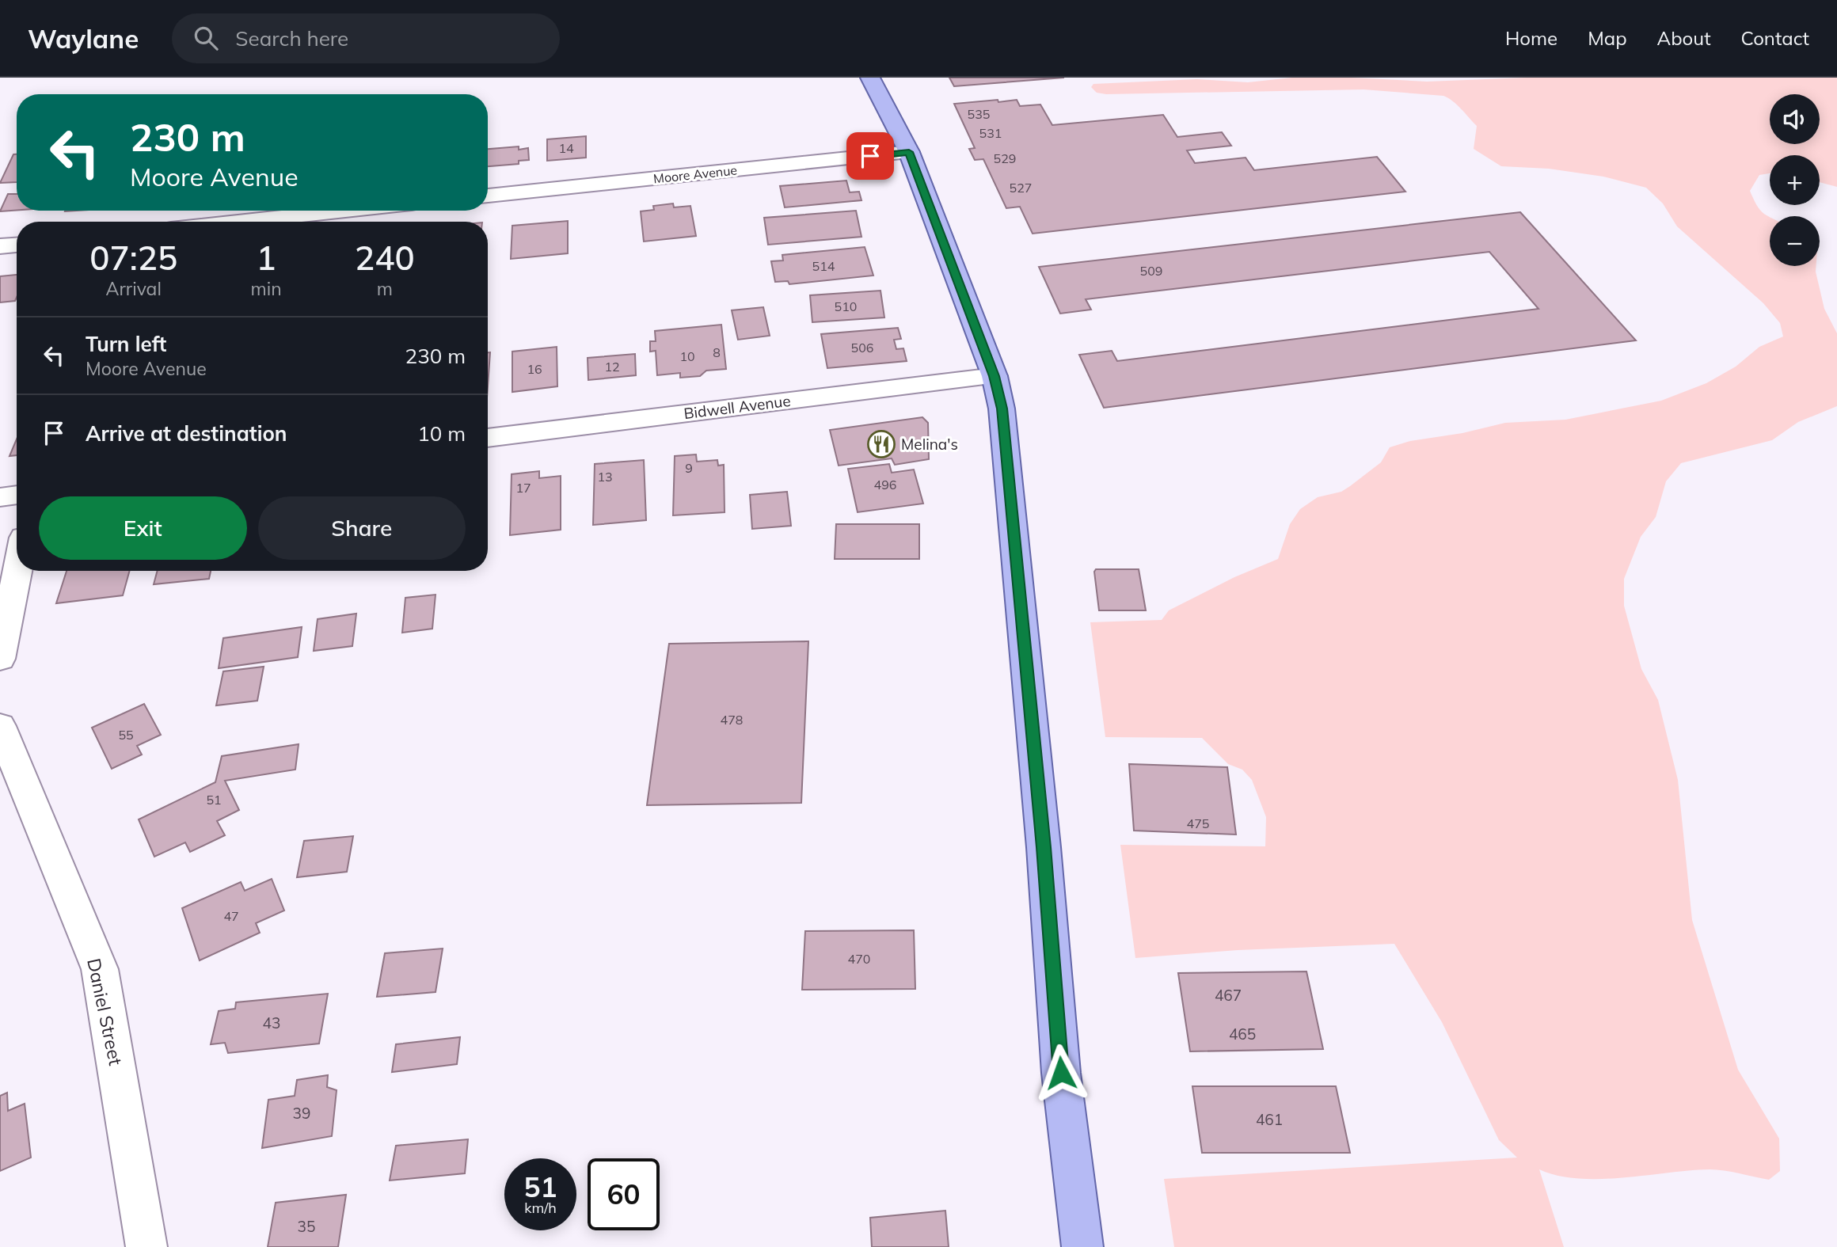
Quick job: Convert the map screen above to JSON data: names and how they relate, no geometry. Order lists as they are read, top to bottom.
{
  "streets": {
    "street": ["Moore Avenue", "Bidwell Avenue", "Daniel Street"]
  },
  "places": {
    "restaurant": ["Melina's"]
  },
  "house_numbers": [
    "535",
    "531",
    "14",
    "529",
    "527",
    "514",
    "509",
    "510",
    "506",
    "8",
    "10",
    "12",
    "16",
    "9",
    "13",
    "496",
    "17",
    "478",
    "55",
    "51",
    "475",
    "47",
    "470",
    "467",
    "43",
    "465",
    "39",
    "461",
    "35"
  ],
  "page": {
    "header": "Waylane",
    "search": "Search here",
    "nav": [
      "Home",
      "Map",
      "About",
      "Contact"
    ],
    "map_buttons": ["+", "−"],
    "turn": ["230 m", "Moore Avenue"],
    "eta": [
      "07:25",
      "Arrival",
      "1",
      "min",
      "240",
      "m"
    ],
    "list": [
      {
        "name": "Turn left",
        "note": "Moore Avenue",
        "value": "230 m"
      },
      {
        "name": "Arrive at destination",
        "value": "10 m"
      }
    ],
    "buttons": ["Exit", "Share"],
    "speed": "51 km/h",
    "limit": "60"
  }
}
